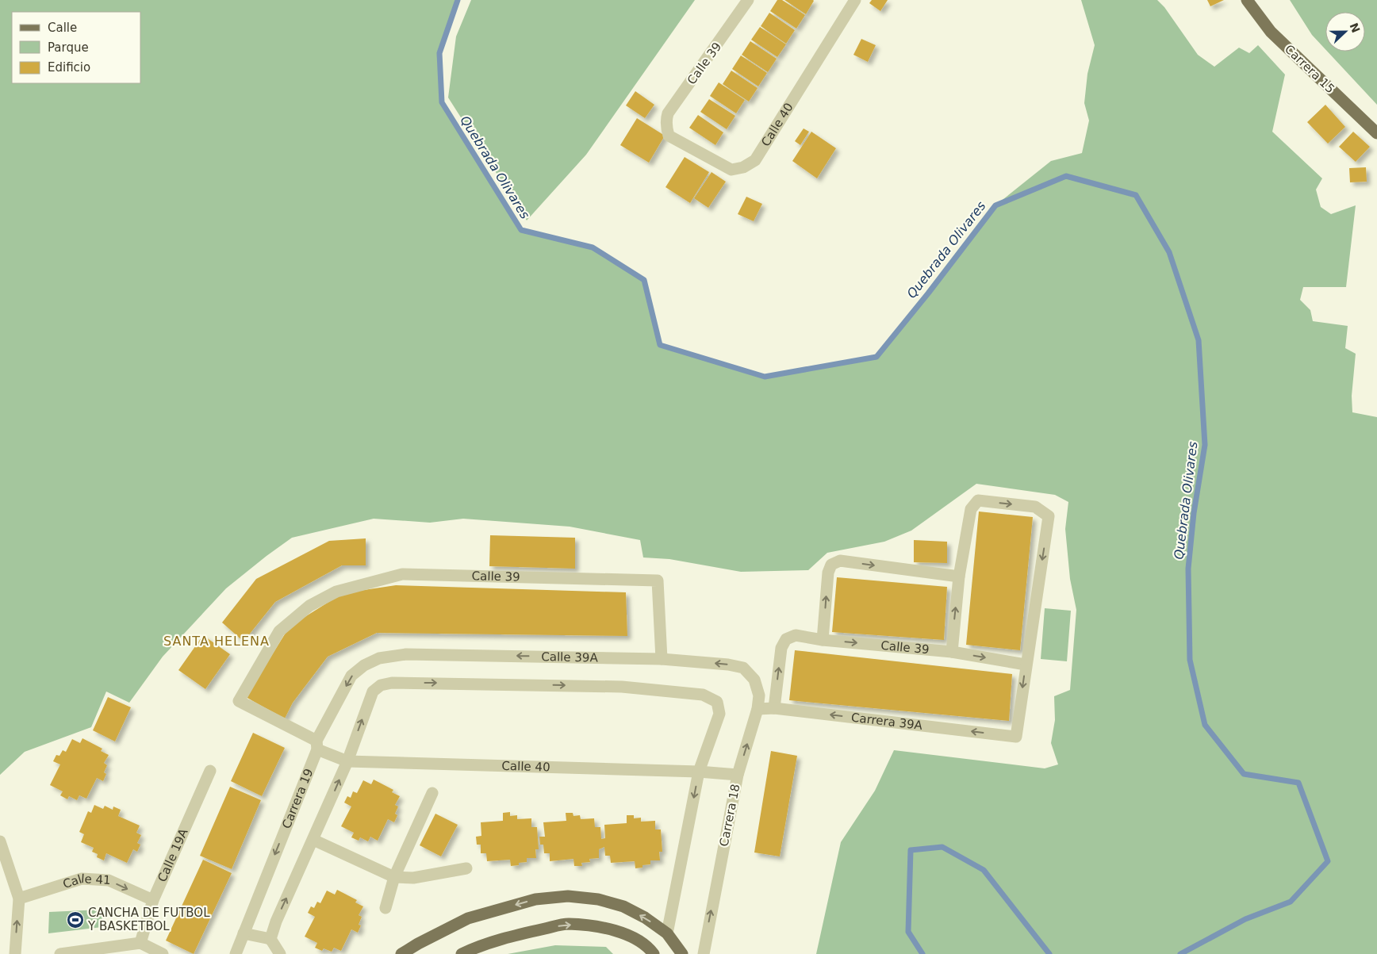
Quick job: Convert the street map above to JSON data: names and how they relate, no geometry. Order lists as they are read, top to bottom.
{
  "streets": {
    "main road": ["Carrera 15"],
    "street": [
      "Calle 39",
      "Calle 40",
      "Calle 39A",
      "Carrera 39A",
      "Carrera 19",
      "Carrera 18",
      "Calle 19A",
      "Calle 41"
    ]
  },
  "crossings": [
    ["Calle 39", "Calle 40"],
    ["Calle 39", "Calle 39A"],
    ["Calle 39", "Carrera 39A"],
    ["Calle 40", "Carrera 19"],
    ["Calle 40", "Carrera 18"],
    ["Calle 39A", "Carrera 19"],
    ["Calle 39A", "Carrera 18"],
    ["Carrera 39A", "Carrera 18"],
    ["Calle 19A", "Calle 41"]
  ],
  "one_way": ["Calle 39A", "Carrera 39A"],
  "districts": ["SANTA HELENA"],
  "water": ["Quebrada Olivares"],
  "places": {
    "sports": ["CANCHA DE FUTBOL Y BASKETBOL"]
  },
  "legend": ["Calle", "Parque", "Edificio"],
  "north": "right"
}
